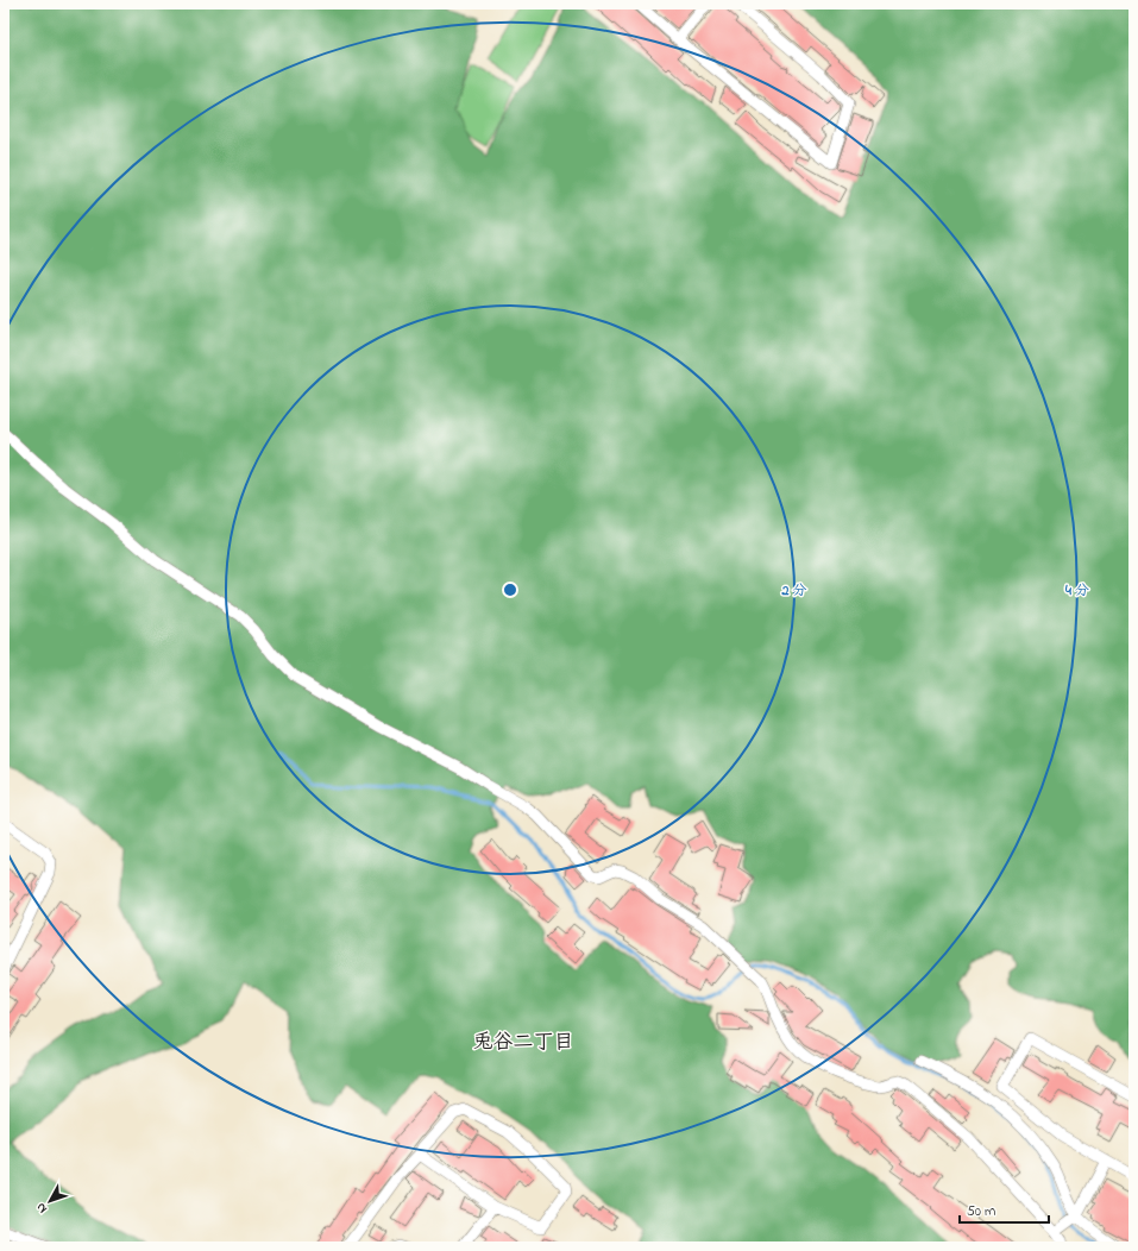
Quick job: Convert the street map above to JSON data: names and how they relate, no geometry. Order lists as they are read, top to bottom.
{
  "districts": ["兎谷二丁目"],
  "scale_bar": "50 m",
  "north": "bottom left",
  "rings": ["2 分", "4 分"]
}
